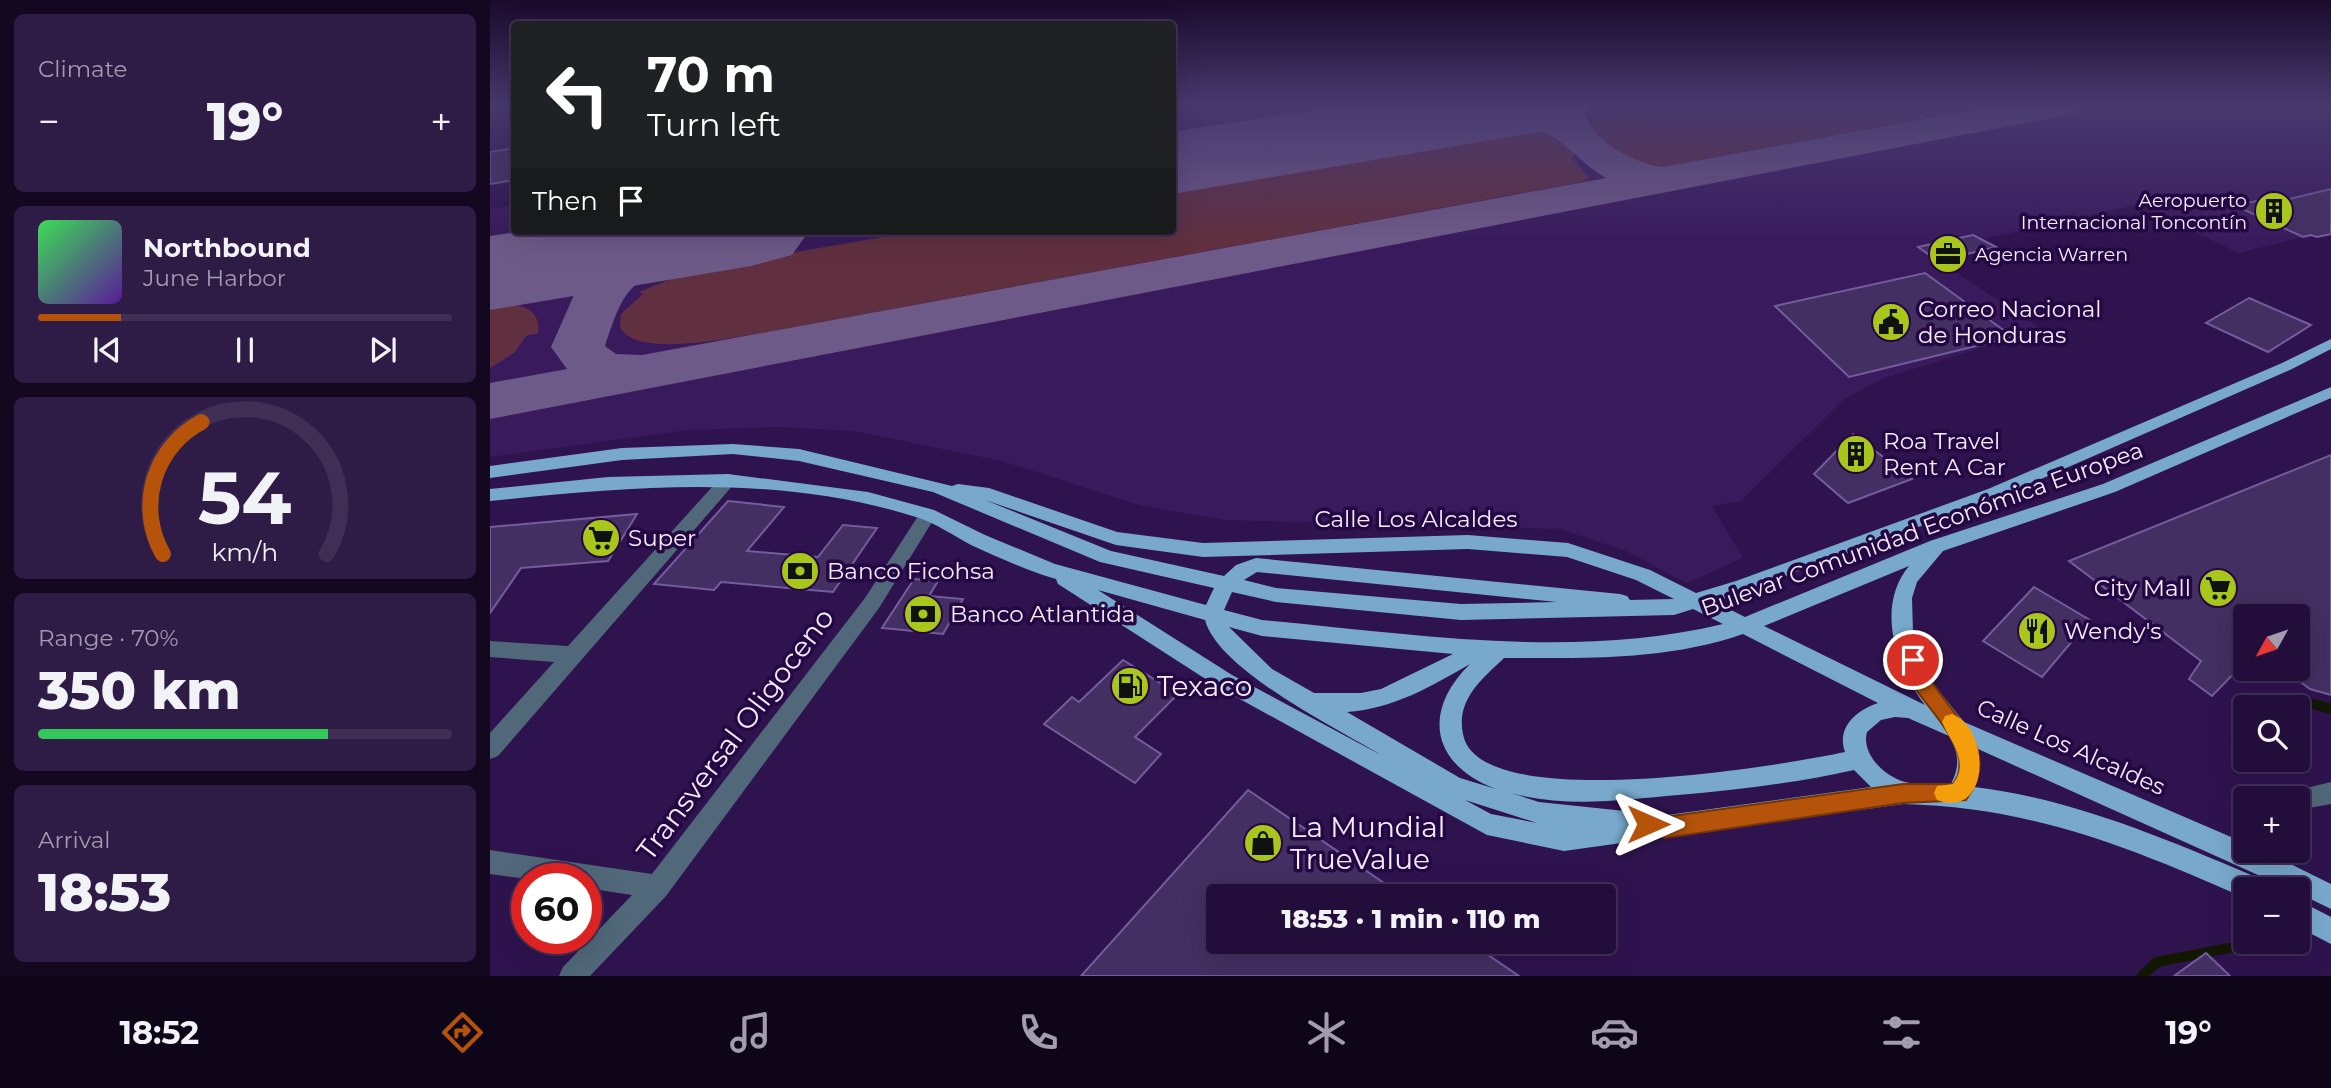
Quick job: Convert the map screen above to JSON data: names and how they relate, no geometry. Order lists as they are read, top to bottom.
{
  "streets": {
    "main road": ["Calle Los Alcaldes", "Bulevar Comunidad Económica Europea"],
    "street": ["Transversal Oligoceno"]
  },
  "crossings": [
    ["Calle Los Alcaldes", "Bulevar Comunidad Económica Europea"],
    ["Bulevar Comunidad Económica Europea", "Transversal Oligoceno"]
  ],
  "places": {
    "building": ["Aeropuerto Internacional Toncontín", "Roa Travel Rent A Car"],
    "office": ["Agencia Warren"],
    "public building": ["Correo Nacional de Honduras"],
    "supermarket": ["Super", "City Mall"],
    "bank": ["Banco Ficohsa", "Banco Atlantida"],
    "restaurant": ["Wendy's"],
    "fuel station": ["Texaco"],
    "shop": ["La Mundial TrueValue"]
  },
  "north": "bottom left",
  "page": {
    "tile": [
      "Climate",
      ["Range · 70%", "350 km"],
      ["Arrival", "18:53"]
    ],
    "turn": ["70 m", "Turn left"],
    "heat": ["−", "19°", "+"],
    "then": "Then",
    "song": ["Northbound", "June Harbor"],
    "map_buttons": ["+", "−"],
    "limit": "60",
    "trip": "18:53 · 1 min · 110 m",
    "tabs": ["18:52", "19°"],
    "gauge": ["54", "km/h"]
  }
}
